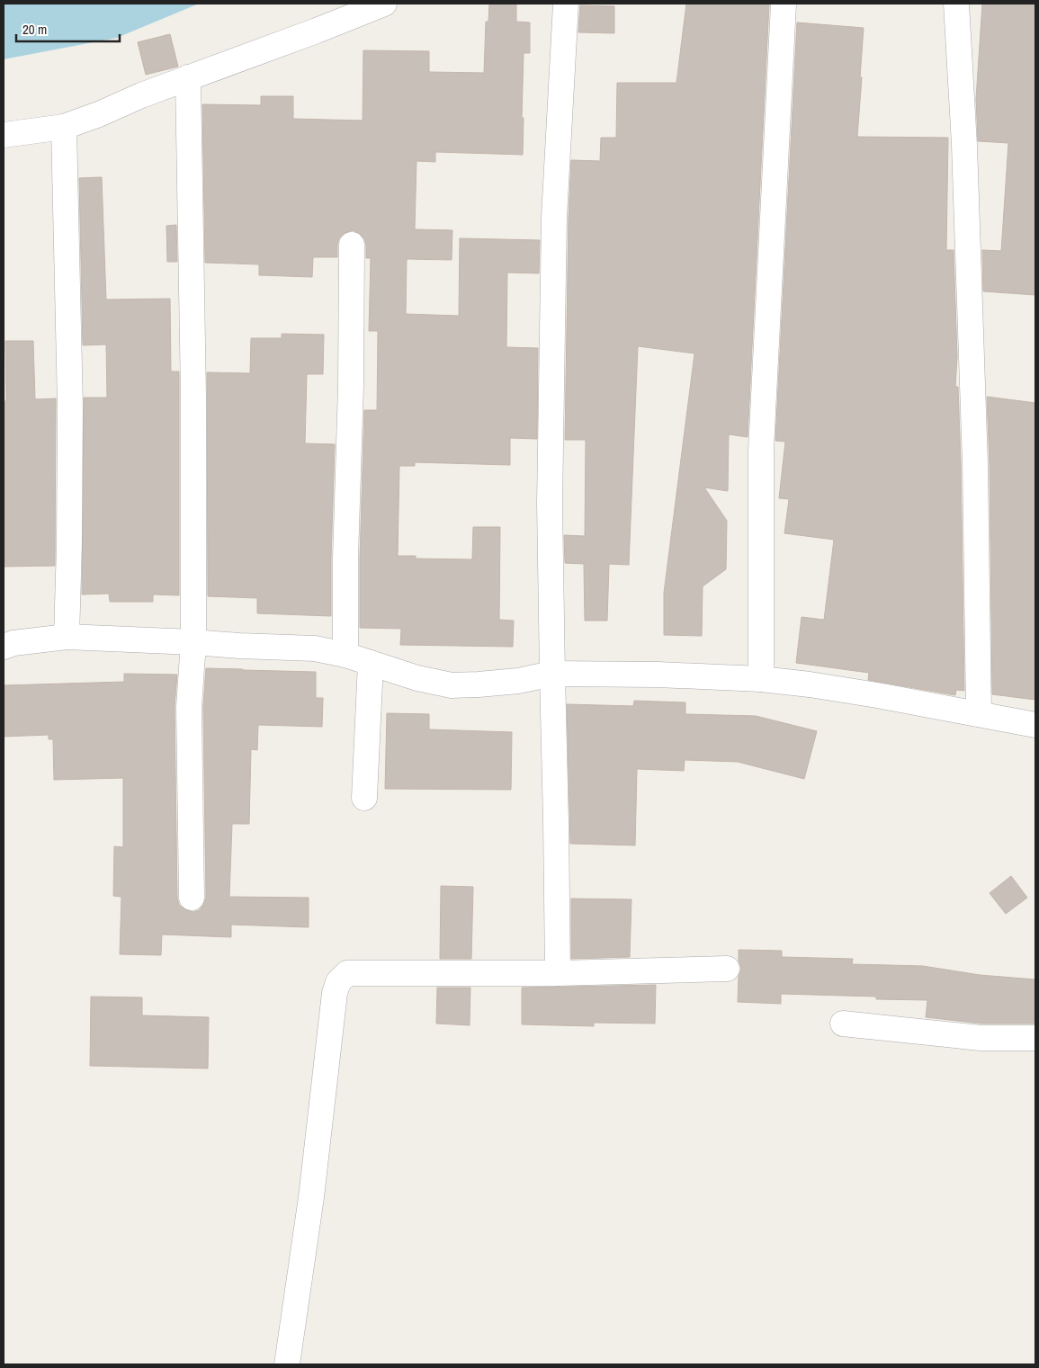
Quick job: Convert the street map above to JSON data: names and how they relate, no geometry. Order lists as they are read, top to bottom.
{
  "scale_bar": "20 m"
}
